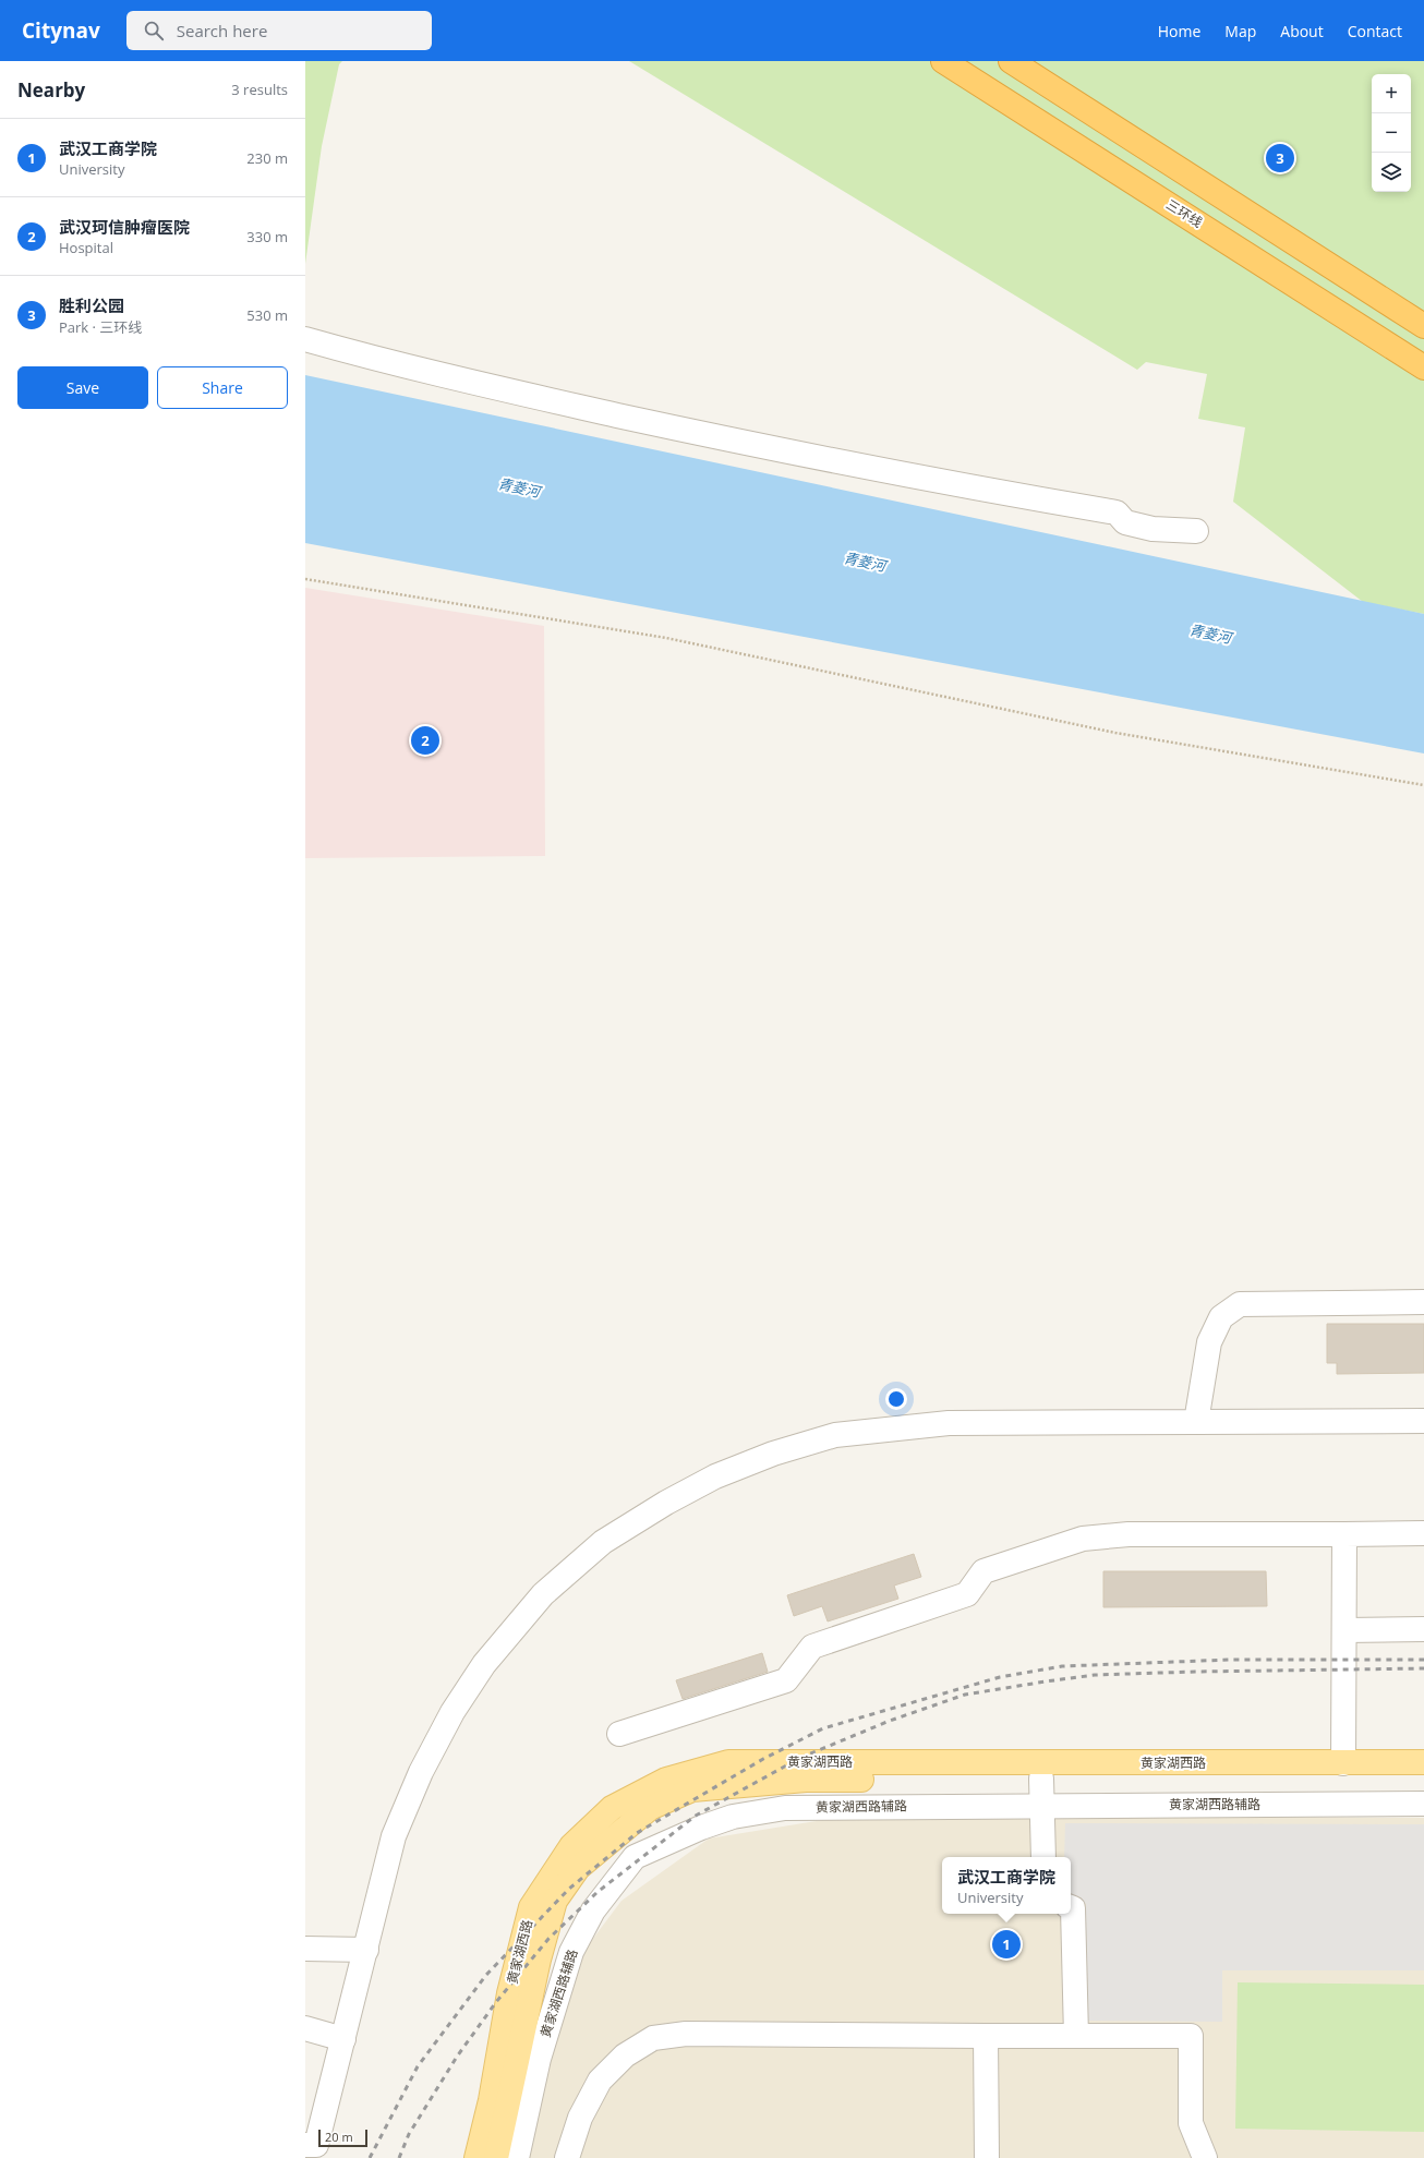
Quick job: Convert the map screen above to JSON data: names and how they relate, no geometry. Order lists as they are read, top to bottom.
{
  "streets": {
    "highway": ["三环线"],
    "main road": ["黄家湖西路"],
    "street": ["黄家湖西路辅路"]
  },
  "water": ["青菱河"],
  "scale_bar": "20 m",
  "page": {
    "header": "Citynav",
    "search": "Search here",
    "nav": [
      "Home",
      "Map",
      "About",
      "Contact"
    ],
    "heading": ["Nearby", "3 results"],
    "map_buttons": ["+", "−"],
    "list": [
      {
        "mark": "1",
        "name": "武汉工商学院",
        "note": "University",
        "value": "230 m"
      },
      {
        "mark": "2",
        "name": "武汉珂信肿瘤医院",
        "note": "Hospital",
        "value": "330 m"
      },
      {
        "mark": "3",
        "name": "胜利公园",
        "note": "Park · 三环线",
        "value": "530 m"
      }
    ],
    "pins": ["3", "2", "1"],
    "buttons": ["Save", "Share"],
    "popup": ["武汉工商学院", "University"],
    "scale": "20 m"
  }
}
